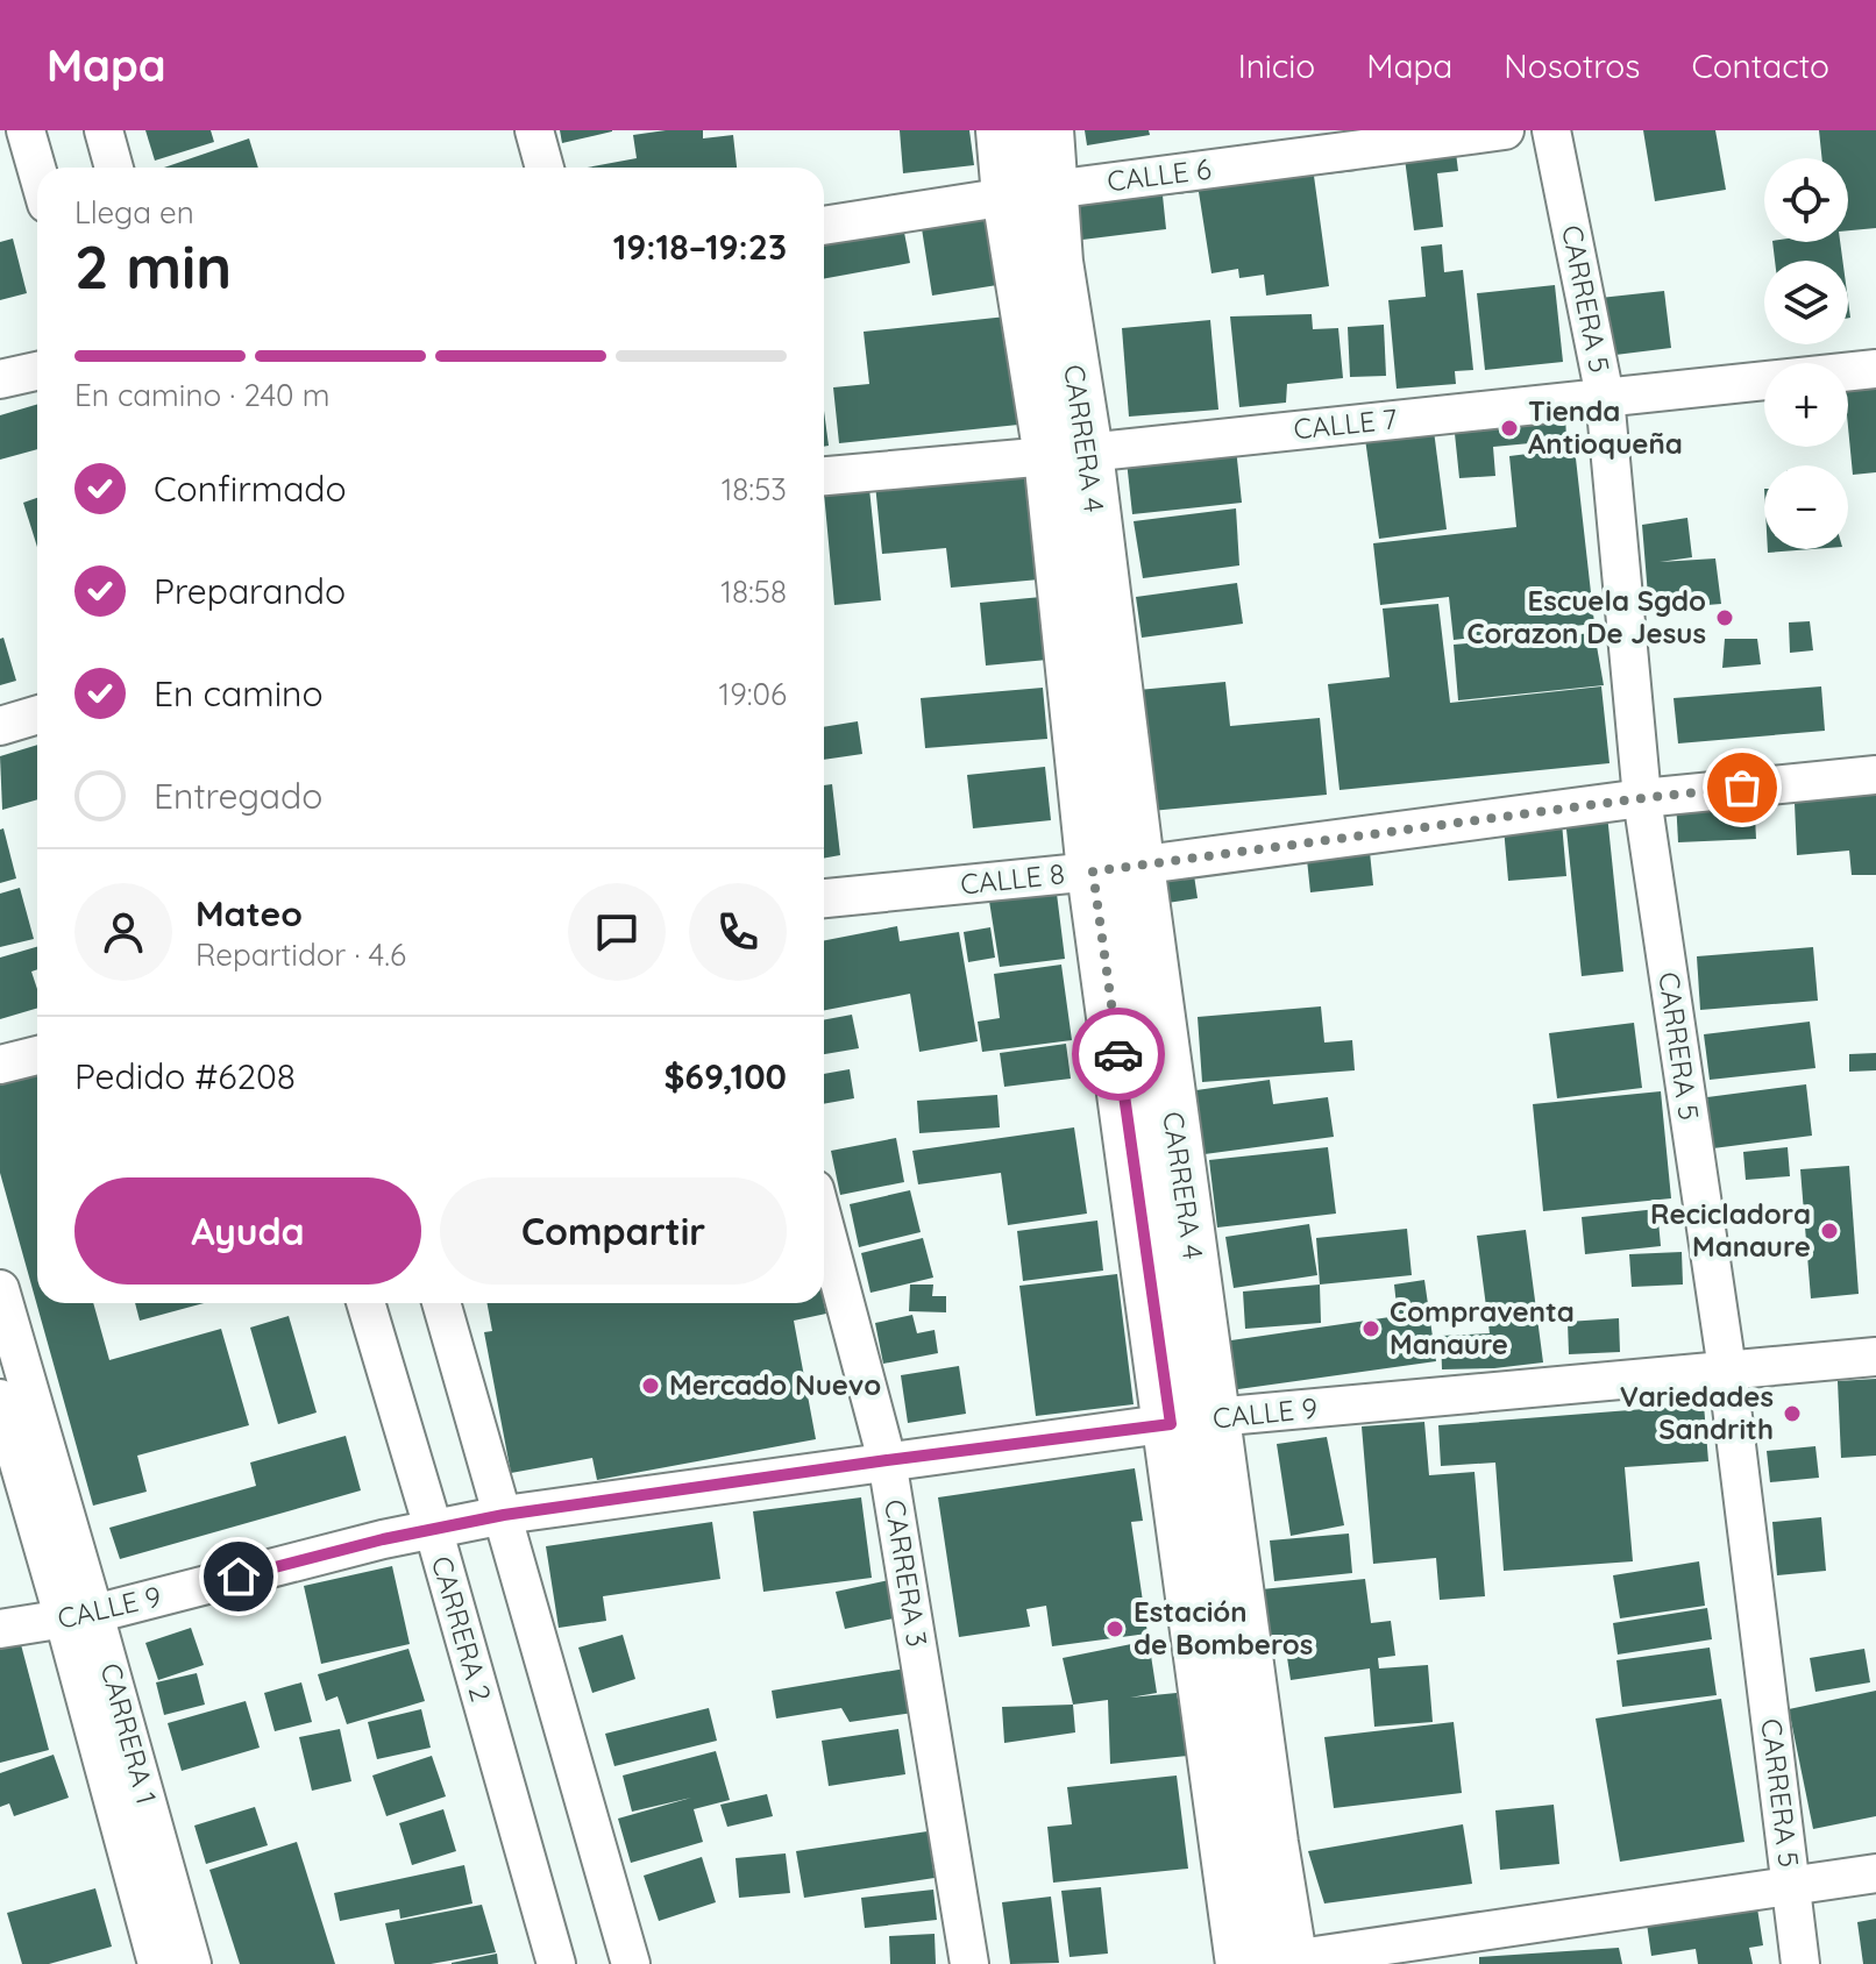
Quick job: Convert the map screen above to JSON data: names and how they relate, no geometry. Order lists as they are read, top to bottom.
{
  "streets": {
    "street": [
      "CALLE 6",
      "CARRERA 5",
      "CALLE 7",
      "CARRERA 4",
      "CALLE 8",
      "CALLE 9",
      "CARRERA 3",
      "CARRERA 2",
      "CARRERA 1"
    ]
  },
  "crossings": [
    ["CALLE 6", "CARRERA 4"],
    ["CARRERA 5", "CALLE 7"],
    ["CARRERA 5", "CALLE 8"],
    ["CARRERA 5", "CALLE 9"],
    ["CALLE 7", "CARRERA 4"],
    ["CARRERA 4", "CALLE 8"],
    ["CARRERA 4", "CALLE 9"],
    ["CALLE 9", "CARRERA 3"],
    ["CALLE 9", "CARRERA 2"],
    ["CALLE 9", "CARRERA 1"]
  ],
  "places": [
    "Tienda Antioqueña",
    "Escuela Sgdo Corazon De Jesus",
    "Recicladora Manaure",
    "Compraventa Manaure",
    "Mercado Nuevo",
    "Variedades Sandrith",
    "Estación de Bomberos"
  ],
  "page": {
    "header": "Mapa",
    "nav": [
      "Inicio",
      "Mapa",
      "Nosotros",
      "Contacto"
    ],
    "map_buttons": ["+", "−"],
    "heading": ["2 min", "Llega en", "19:18–19:23"],
    "panel": [
      "Mateo",
      "Repartidor · 4.6",
      "Pedido #6208",
      "$69,100"
    ],
    "bar": "En camino · 240 m",
    "list": [
      ["Confirmado", "18:53"],
      ["Preparando", "18:58"],
      ["En camino", "19:06"],
      "Entregado"
    ],
    "buttons": ["Ayuda", "Compartir"]
  }
}
